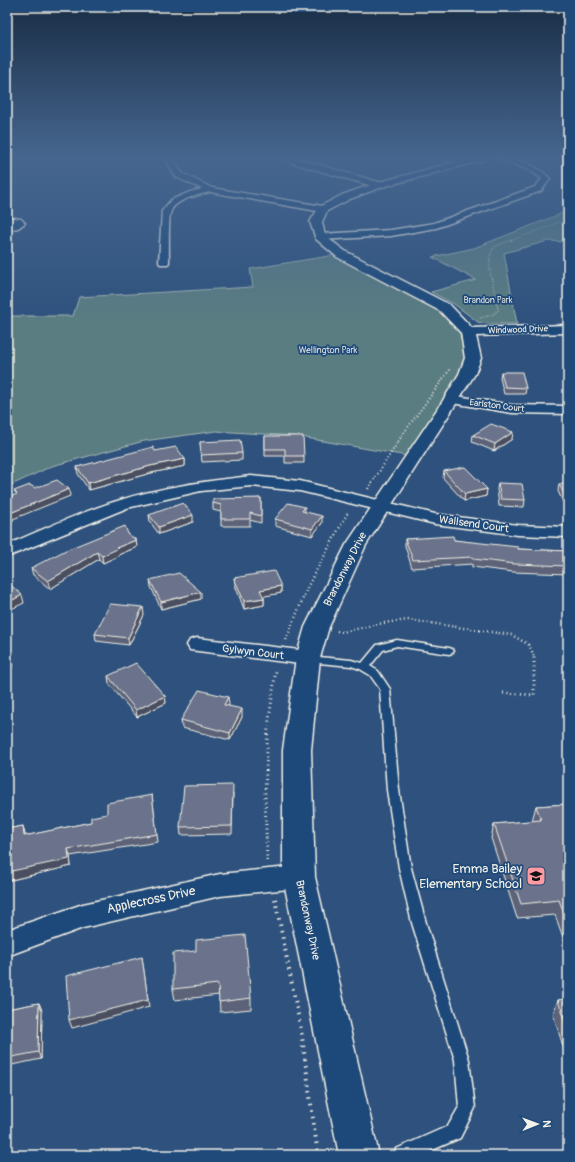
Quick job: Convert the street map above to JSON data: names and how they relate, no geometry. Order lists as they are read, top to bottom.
{
  "streets": {
    "street": [
      "Windwood Drive",
      "Earlston Court",
      "Wallsend Court",
      "Brandonway Drive",
      "Gylwyn Court",
      "Applecross Drive"
    ]
  },
  "crossings": [
    ["Windwood Drive", "Brandonway Drive"],
    ["Earlston Court", "Brandonway Drive"],
    ["Wallsend Court", "Brandonway Drive"],
    ["Brandonway Drive", "Gylwyn Court"],
    ["Brandonway Drive", "Applecross Drive"]
  ],
  "parks": ["Brandon Park", "Wellington Park"],
  "places": {
    "school or university": ["Emma Bailey Elementary School"]
  },
  "north": "right"
}
